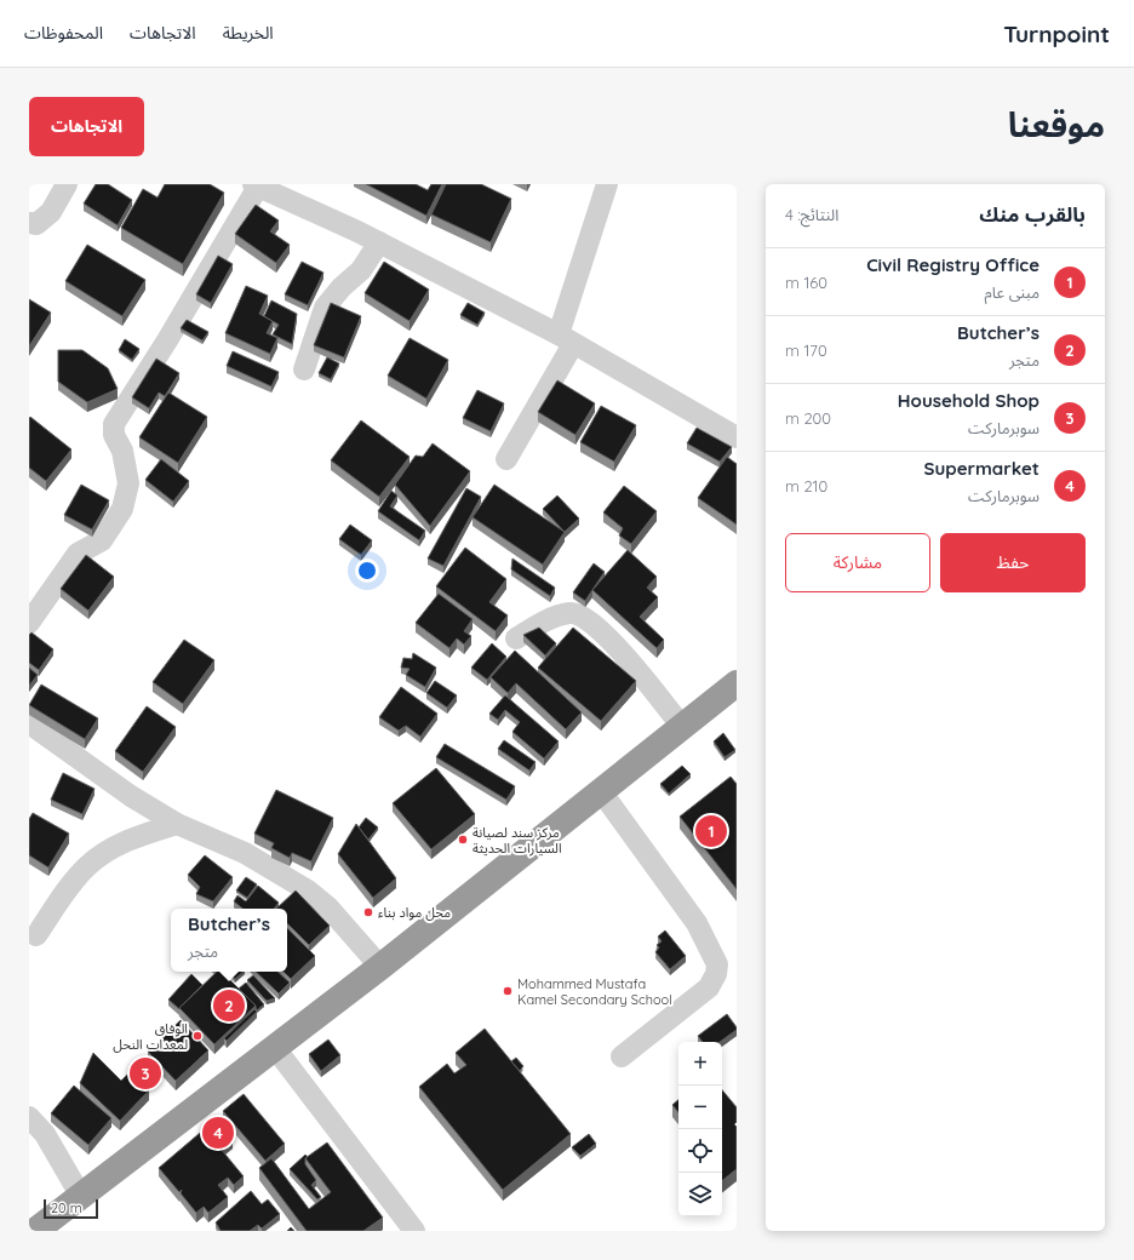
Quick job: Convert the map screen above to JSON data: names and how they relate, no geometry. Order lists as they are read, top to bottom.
{
  "places": [
    "مركز سند لصيانة السيارات الحديثة",
    "محل مواد بناء",
    "Mohammed Mustafa Kamel Secondary School",
    "الوفاق لمعدات النحل"
  ],
  "scale_bar": "20 m",
  "page": {
    "header": "Turnpoint",
    "nav": ["الخريطة", "الاتجاهات", "المحفوظات"],
    "title": "موقعنا",
    "buttons": [
      "الاتجاهات",
      ["حفظ", "مشاركة"]
    ],
    "heading": ["بالقرب منك", "النتائج: 4"],
    "list": [
      {
        "mark": "1",
        "name": "Civil Registry Office",
        "note": "مبنى عام",
        "value": "160 m"
      },
      {
        "mark": "2",
        "name": "Butcher’s",
        "note": "متجر",
        "value": "170 m"
      },
      {
        "mark": "3",
        "name": "Household Shop",
        "note": "سوبرماركت",
        "value": "200 m"
      },
      {
        "mark": "4",
        "name": "Supermarket",
        "note": "سوبرماركت",
        "value": "210 m"
      }
    ],
    "pins": [
      "1",
      "2",
      "3",
      "4"
    ],
    "popup": ["Butcher’s", "متجر"],
    "map_buttons": ["+", "−"],
    "scale": "20 m"
  }
}
